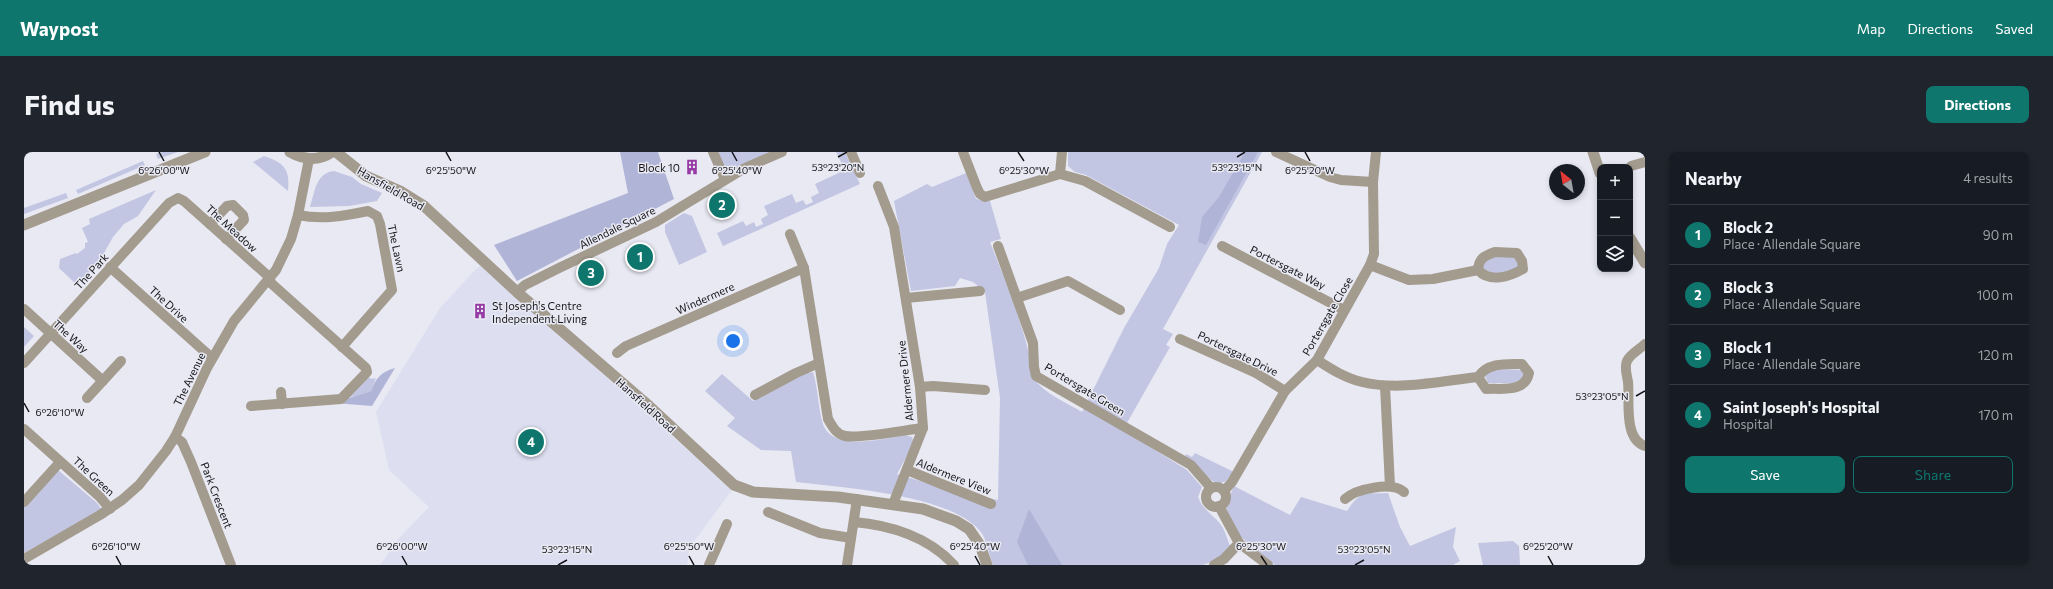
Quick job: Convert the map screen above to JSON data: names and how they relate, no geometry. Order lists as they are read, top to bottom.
{
  "streets": {
    "street": [
      "Hansfield Road",
      "Allendale Square",
      "The Meadow",
      "The Lawn",
      "Portersgate Way",
      "The Park",
      "Windermere",
      "The Drive",
      "Portersgate Close",
      "The Way",
      "Portersgate Drive",
      "The Avenue",
      "Aldermere Drive",
      "Portersgate Green",
      "The Green",
      "Aldermere View",
      "Park Crescent"
    ]
  },
  "crossings": [
    ["Hansfield Road", "Allendale Square"],
    ["Hansfield Road", "Aldermere Drive"],
    ["The Meadow", "The Park"],
    ["The Meadow", "The Avenue"],
    ["The Lawn", "The Avenue"],
    ["Portersgate Way", "Portersgate Close"],
    ["The Park", "The Drive"],
    ["The Park", "The Way"],
    ["The Drive", "The Avenue"],
    ["Portersgate Close", "Portersgate Drive"],
    ["Portersgate Close", "Portersgate Green"],
    ["The Avenue", "The Green"],
    ["The Avenue", "Park Crescent"],
    ["Aldermere Drive", "Aldermere View"]
  ],
  "places": {
    "building": ["Block 10", "St Joseph's Centre Independent Living"]
  },
  "north": "top left",
  "page": {
    "header": "Waypost",
    "nav": ["Map", "Directions", "Saved"],
    "buttons": [
      "Directions",
      ["Save", "Share"]
    ],
    "title": "Find us",
    "heading": ["Nearby", "4 results"],
    "map_buttons": ["+", "−"],
    "pins": [
      "2",
      "1",
      "3",
      "4"
    ],
    "list": [
      {
        "mark": "1",
        "name": "Block 2",
        "note": "Place · Allendale Square",
        "value": "90 m"
      },
      {
        "mark": "2",
        "name": "Block 3",
        "note": "Place · Allendale Square",
        "value": "100 m"
      },
      {
        "mark": "3",
        "name": "Block 1",
        "note": "Place · Allendale Square",
        "value": "120 m"
      },
      {
        "mark": "4",
        "name": "Saint Joseph's Hospital",
        "note": "Hospital",
        "value": "170 m"
      }
    ]
  },
  "coordinates": [
    "53°23'20\"N",
    "53°23'15\"N",
    "6°26'00\"W",
    "6°25'50\"W",
    "6°25'40\"W",
    "6°25'30\"W",
    "6°25'20\"W",
    "53°23'05\"N",
    "6°26'10\"W"
  ]
}
